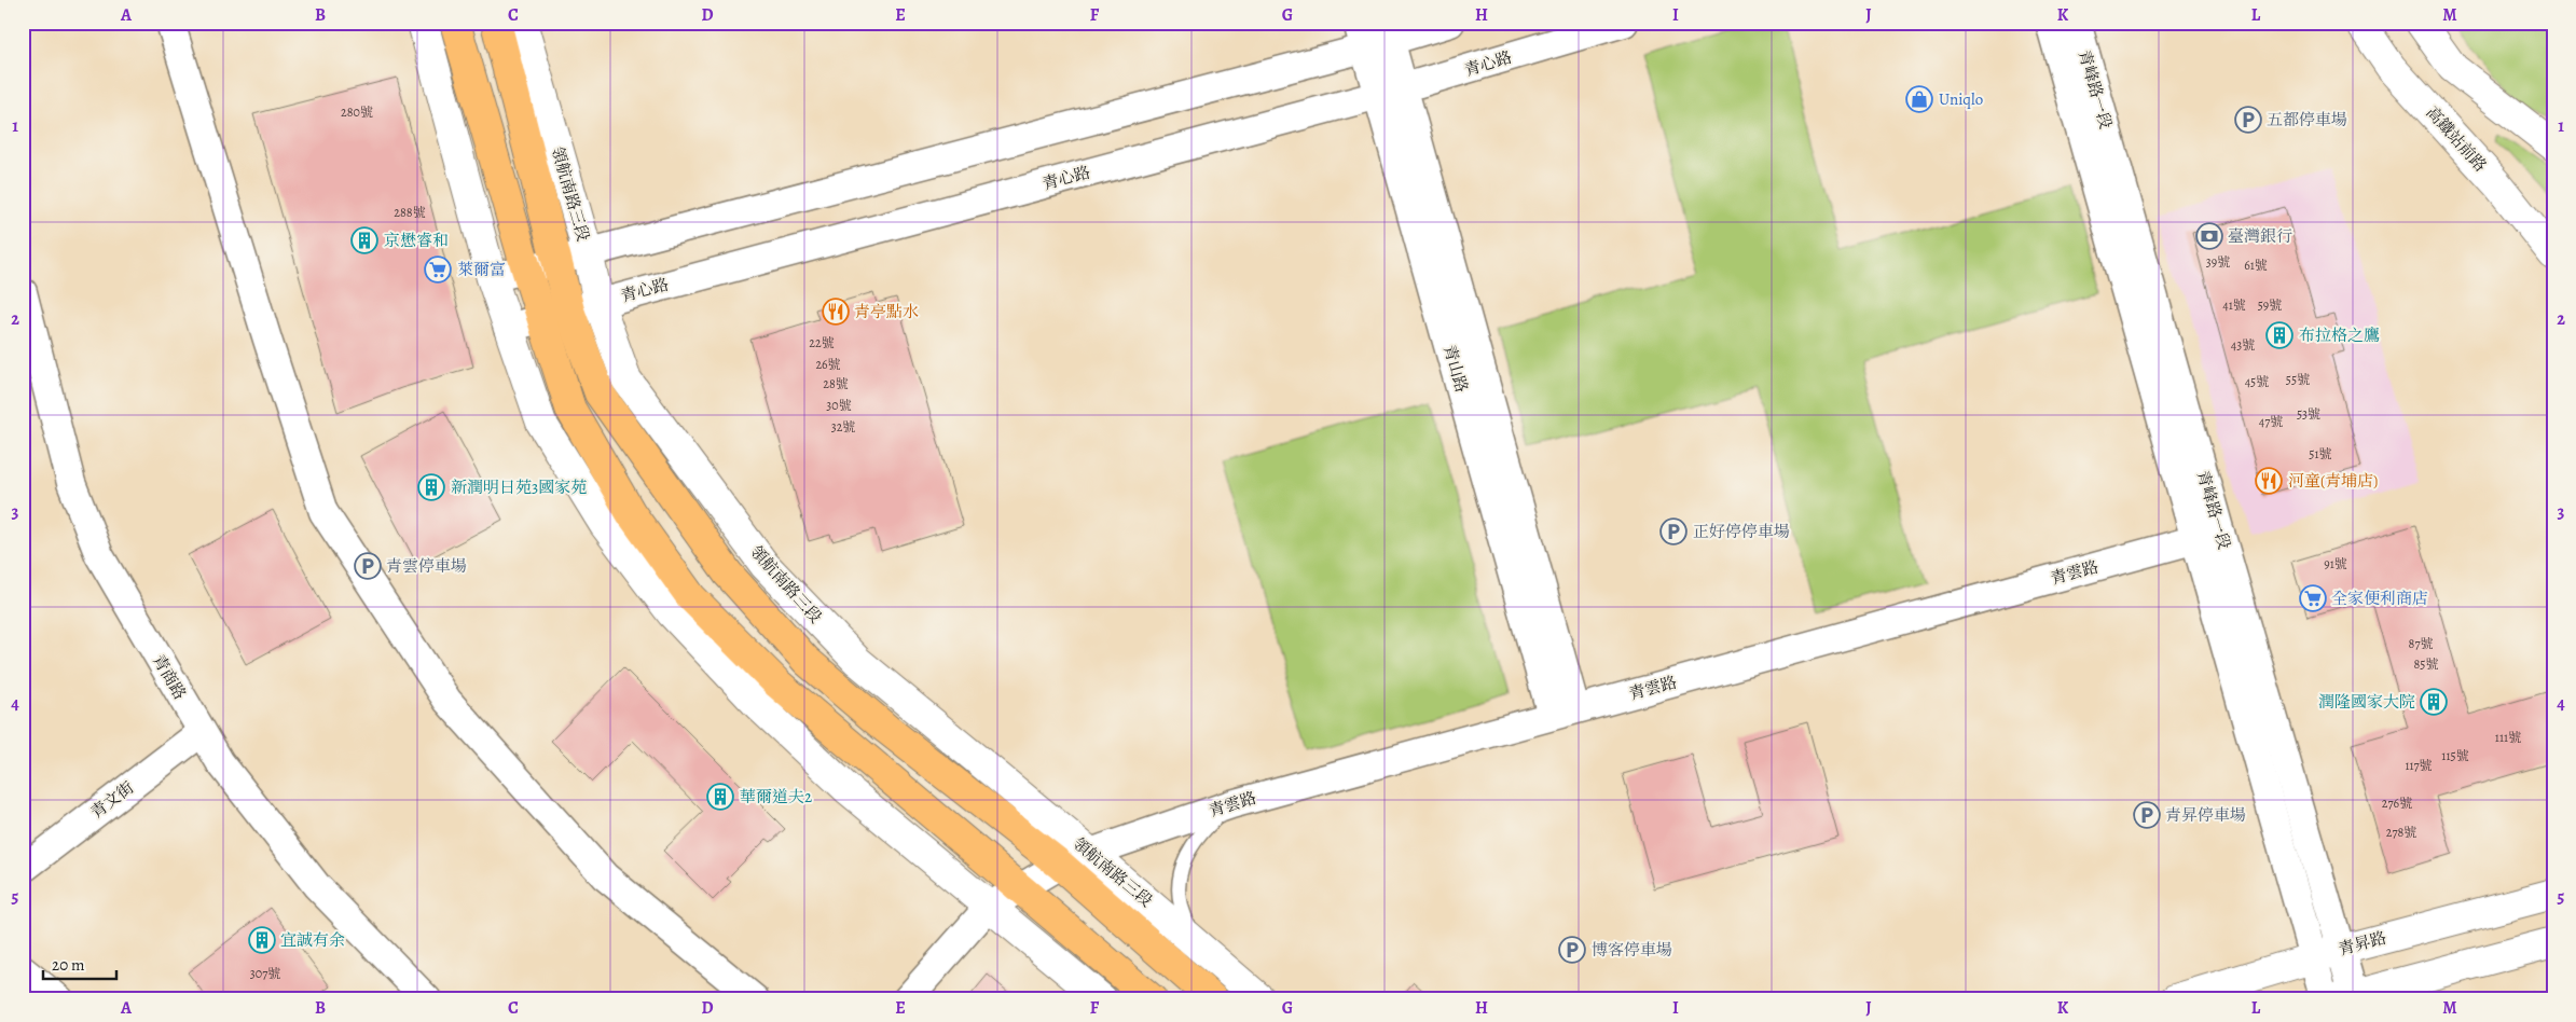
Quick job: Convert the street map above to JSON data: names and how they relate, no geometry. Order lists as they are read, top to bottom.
{
  "streets": {
    "main road": ["領航南路三段"],
    "street": [
      "青心路",
      "青峰路一段",
      "高鐵站前路",
      "青山路",
      "青雲路",
      "青商路",
      "青文街",
      "青昇路"
    ]
  },
  "crossings": [
    ["青心路", "領航南路三段"],
    ["青心路", "青山路"],
    ["青峰路一段", "青雲路"],
    ["青峰路一段", "青昇路"],
    ["領航南路三段", "青雲路"],
    ["青山路", "青雲路"],
    ["青商路", "青文街"]
  ],
  "places": {
    "shop": ["Uniqlo"],
    "parking": [
      "五都停車場",
      "正好停停車場",
      "青雲停車場",
      "青昇停車場",
      "博客停車場"
    ],
    "bank": ["臺灣銀行"],
    "building": [
      "京懋睿和",
      "布拉格之鷹",
      "新潤明日苑3國家苑",
      "潤隆國家大院",
      "華爾道夫2",
      "宜誠有余"
    ],
    "supermarket": ["萊爾富", "全家便利商店"],
    "restaurant": ["青亭點水", "河童(青埔店)"]
  },
  "house_numbers": [
    "280號",
    "288號",
    "39號",
    "61號",
    "41號",
    "59號",
    "22號",
    "43號",
    "26號",
    "55號",
    "45號",
    "28號",
    "30號",
    "53號",
    "47號",
    "32號",
    "51號",
    "91號",
    "87號",
    "85號",
    "111號",
    "115號",
    "117號",
    "276號",
    "278號",
    "307號"
  ],
  "scale_bar": "20 m",
  "grid": {
    "columns": [
      "A",
      "B",
      "C",
      "D",
      "E",
      "F",
      "G",
      "H",
      "I",
      "J",
      "K",
      "L",
      "M"
    ],
    "rows": [
      "1",
      "2",
      "3",
      "4",
      "5"
    ]
  }
}
